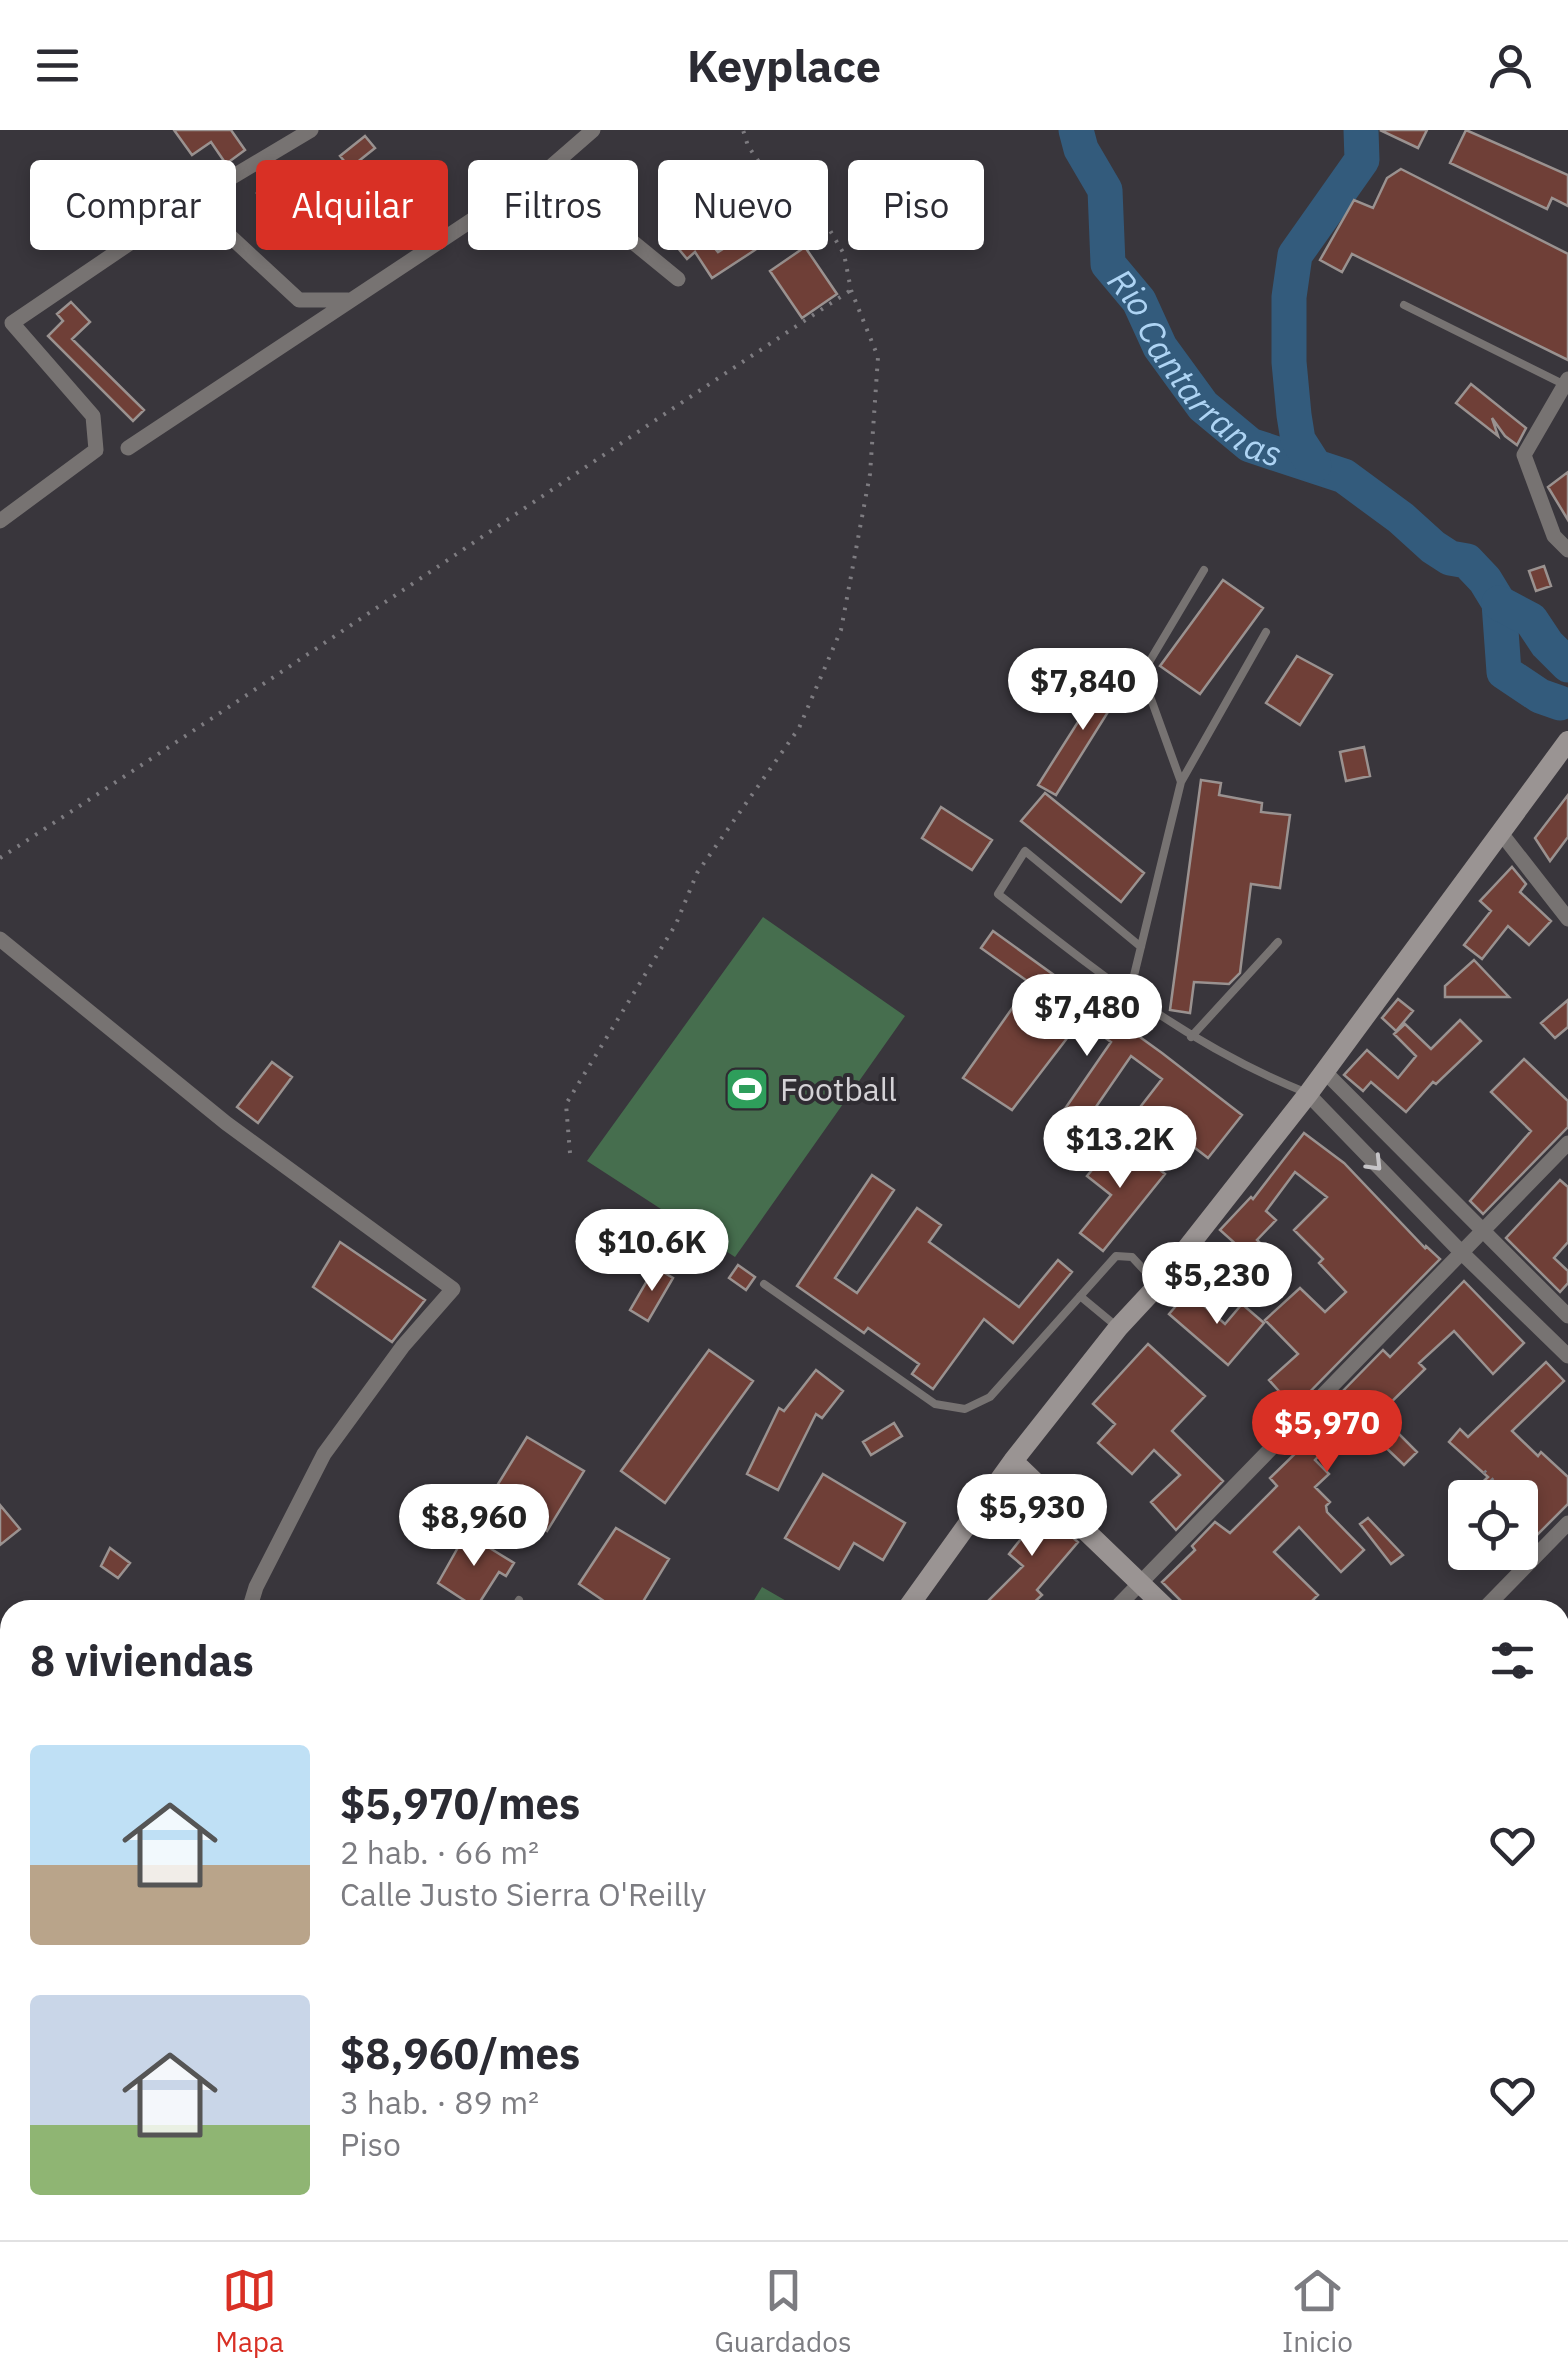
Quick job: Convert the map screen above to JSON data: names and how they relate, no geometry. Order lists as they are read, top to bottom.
{
  "water": ["Rio Cantarranas"],
  "places": {
    "sports": ["Football"]
  },
  "page": {
    "header": "Keyplace",
    "chip": [
      "Comprar",
      "Alquilar",
      "Filtros",
      "Nuevo",
      "Piso"
    ],
    "price": [
      "$7,840",
      "$7,480",
      "$13.2K",
      "$10.6K",
      "$5,230",
      "$5,970",
      "$5,930",
      "$8,960"
    ],
    "heading": "8 viviendas",
    "list": [
      {
        "name": "$5,970/mes",
        "note": "2 hab. · 66 m² · Calle Justo Sierra O'Reilly"
      },
      {
        "name": "$8,960/mes",
        "note": "3 hab. · 89 m² · Piso"
      }
    ],
    "tabs": ["Mapa", "Guardados", "Inicio"]
  }
}
